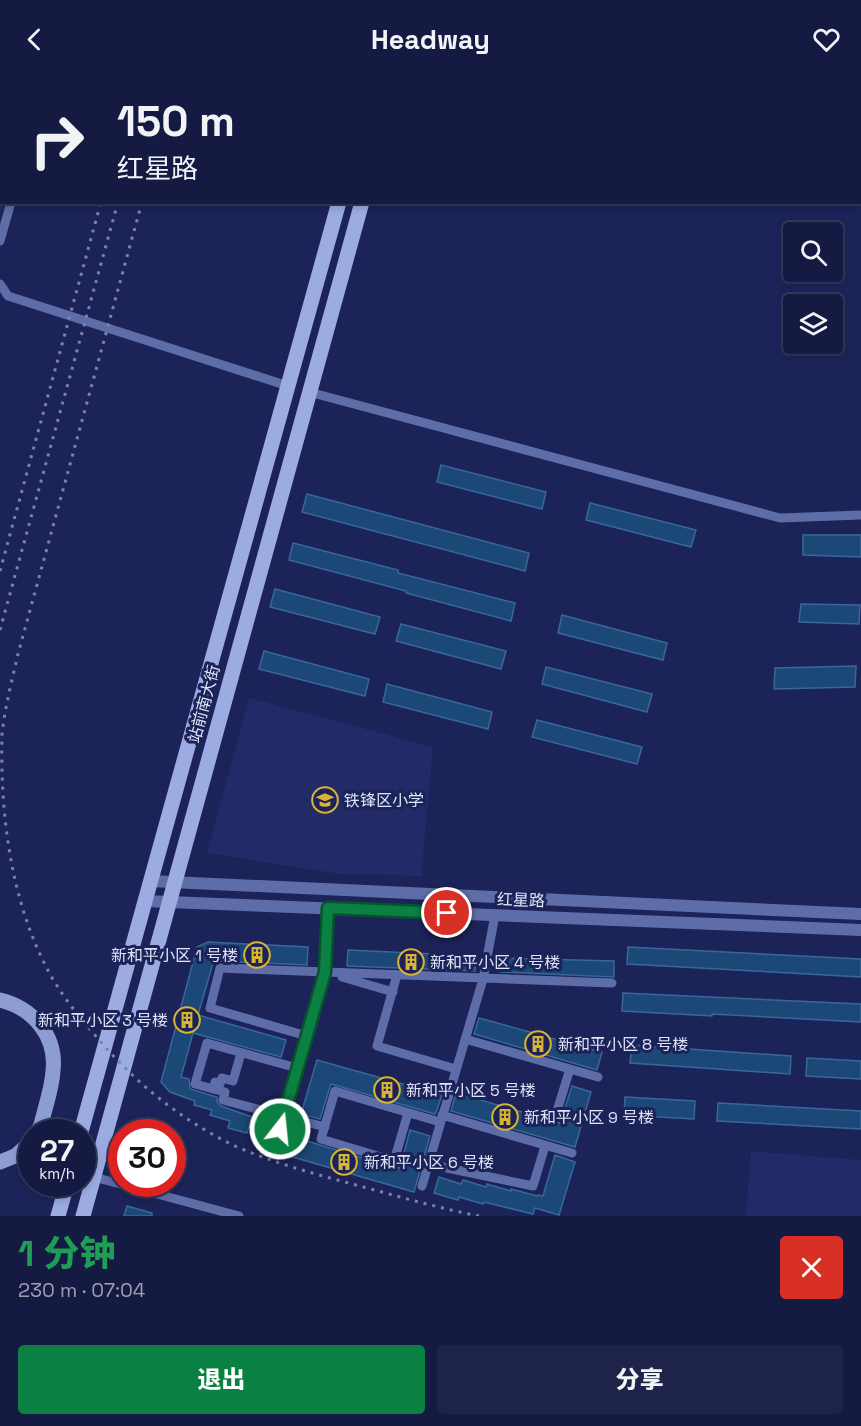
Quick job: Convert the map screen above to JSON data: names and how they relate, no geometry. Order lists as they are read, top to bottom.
{
  "streets": {
    "highway": ["站前南大街"],
    "street": ["红星路"]
  },
  "crossings": [
    ["站前南大街", "红星路"]
  ],
  "places": {
    "school or university": ["铁锋区小学"],
    "building": [
      "新和平小区 1 号楼",
      "新和平小区 4 号楼",
      "新和平小区 3 号楼",
      "新和平小区 8 号楼",
      "新和平小区 5 号楼",
      "新和平小区 9 号楼",
      "新和平小区 6 号楼"
    ]
  },
  "page": {
    "header": "Headway",
    "turn": ["150 m", "红星路"],
    "speed": "27 km/h",
    "limit": "30",
    "heading": ["1 分钟", "230 m · 07:04"],
    "buttons": ["退出", "分享"]
  }
}
